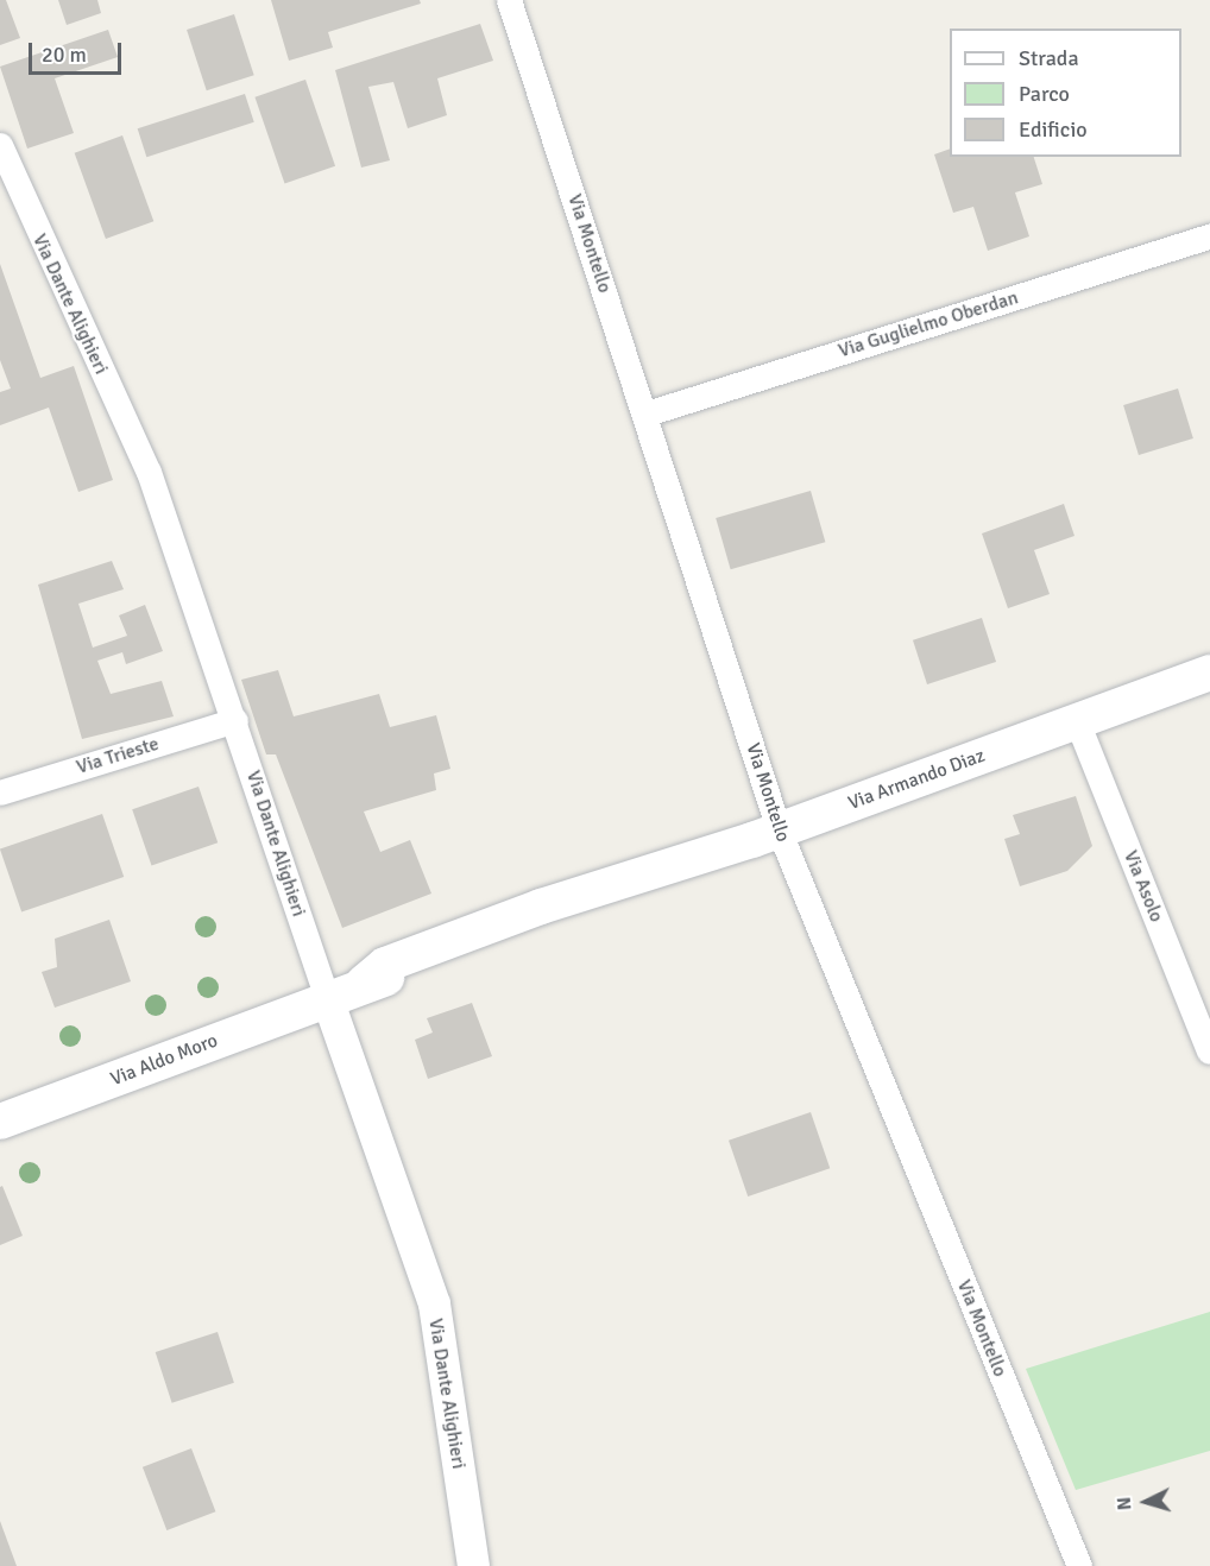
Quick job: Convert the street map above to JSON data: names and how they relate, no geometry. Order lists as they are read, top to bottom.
{
  "streets": {
    "main road": ["Via Armando Diaz", "Via Aldo Moro"],
    "street": [
      "Via Montello",
      "Via Dante Alighieri",
      "Via Guglielmo Oberdan",
      "Via Trieste",
      "Via Asolo"
    ]
  },
  "crossings": [
    ["Via Montello", "Via Guglielmo Oberdan"],
    ["Via Montello", "Via Armando Diaz"],
    ["Via Dante Alighieri", "Via Trieste"],
    ["Via Dante Alighieri", "Via Armando Diaz"],
    ["Via Dante Alighieri", "Via Aldo Moro"],
    ["Via Armando Diaz", "Via Asolo"],
    ["Via Armando Diaz", "Via Aldo Moro"]
  ],
  "legend": ["Strada", "Parco", "Edificio"],
  "scale_bar": "20 m",
  "north": "left"
}
